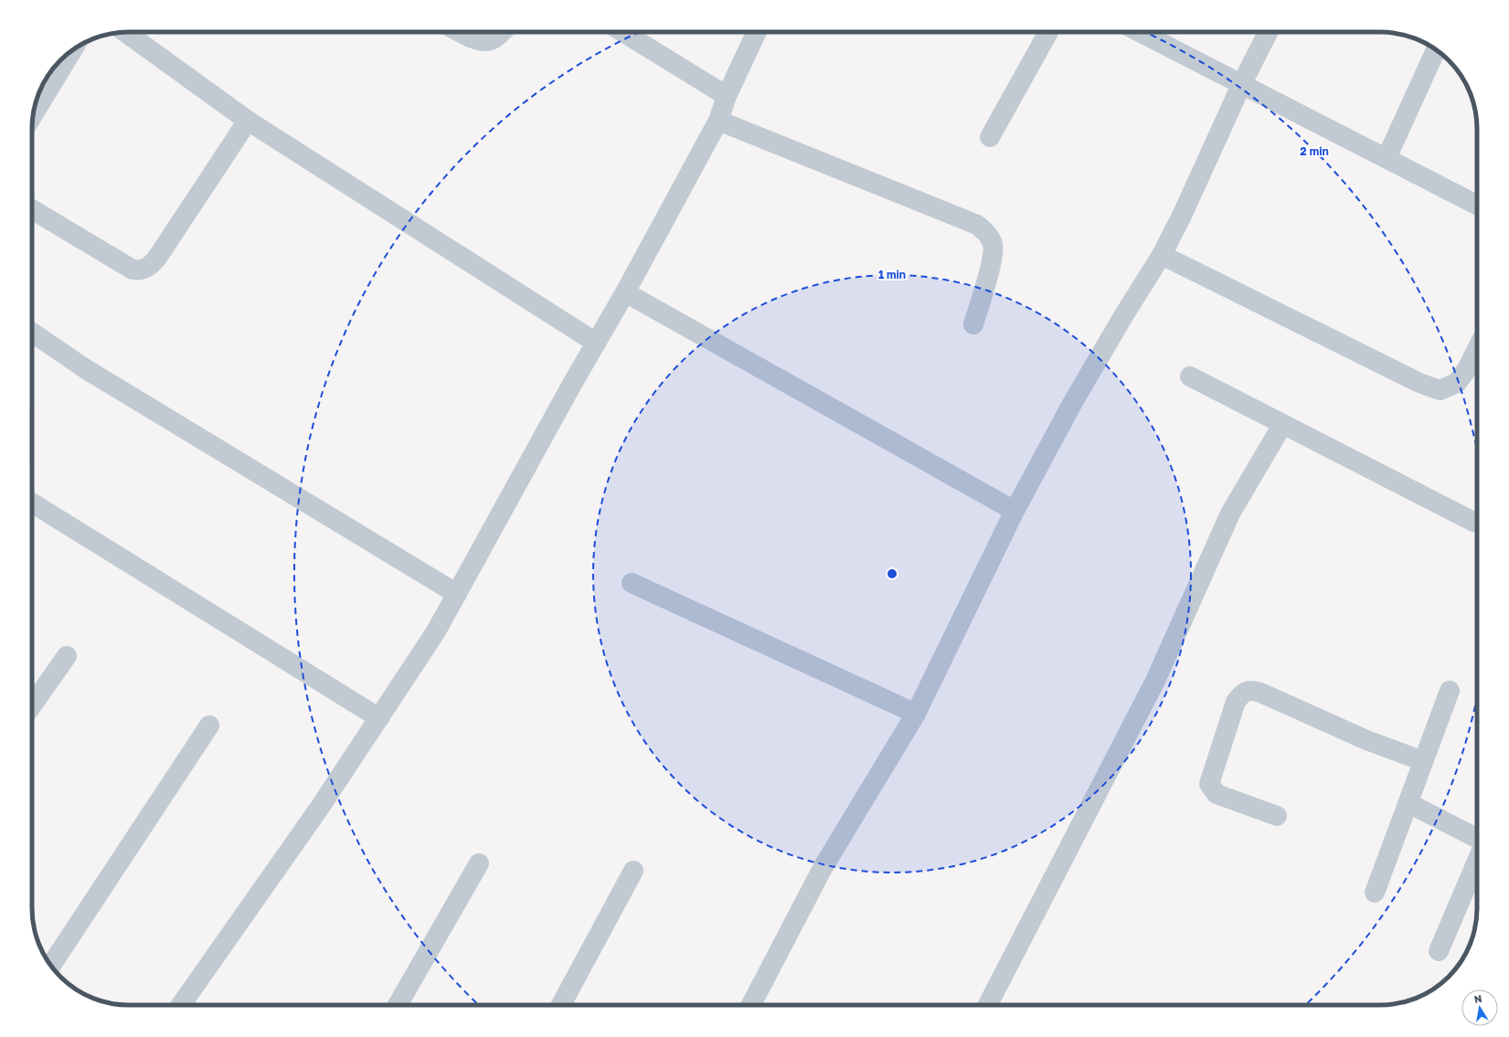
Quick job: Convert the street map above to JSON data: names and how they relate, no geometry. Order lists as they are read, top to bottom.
{
  "north": "top",
  "rings": ["2 min", "1 min"]
}
